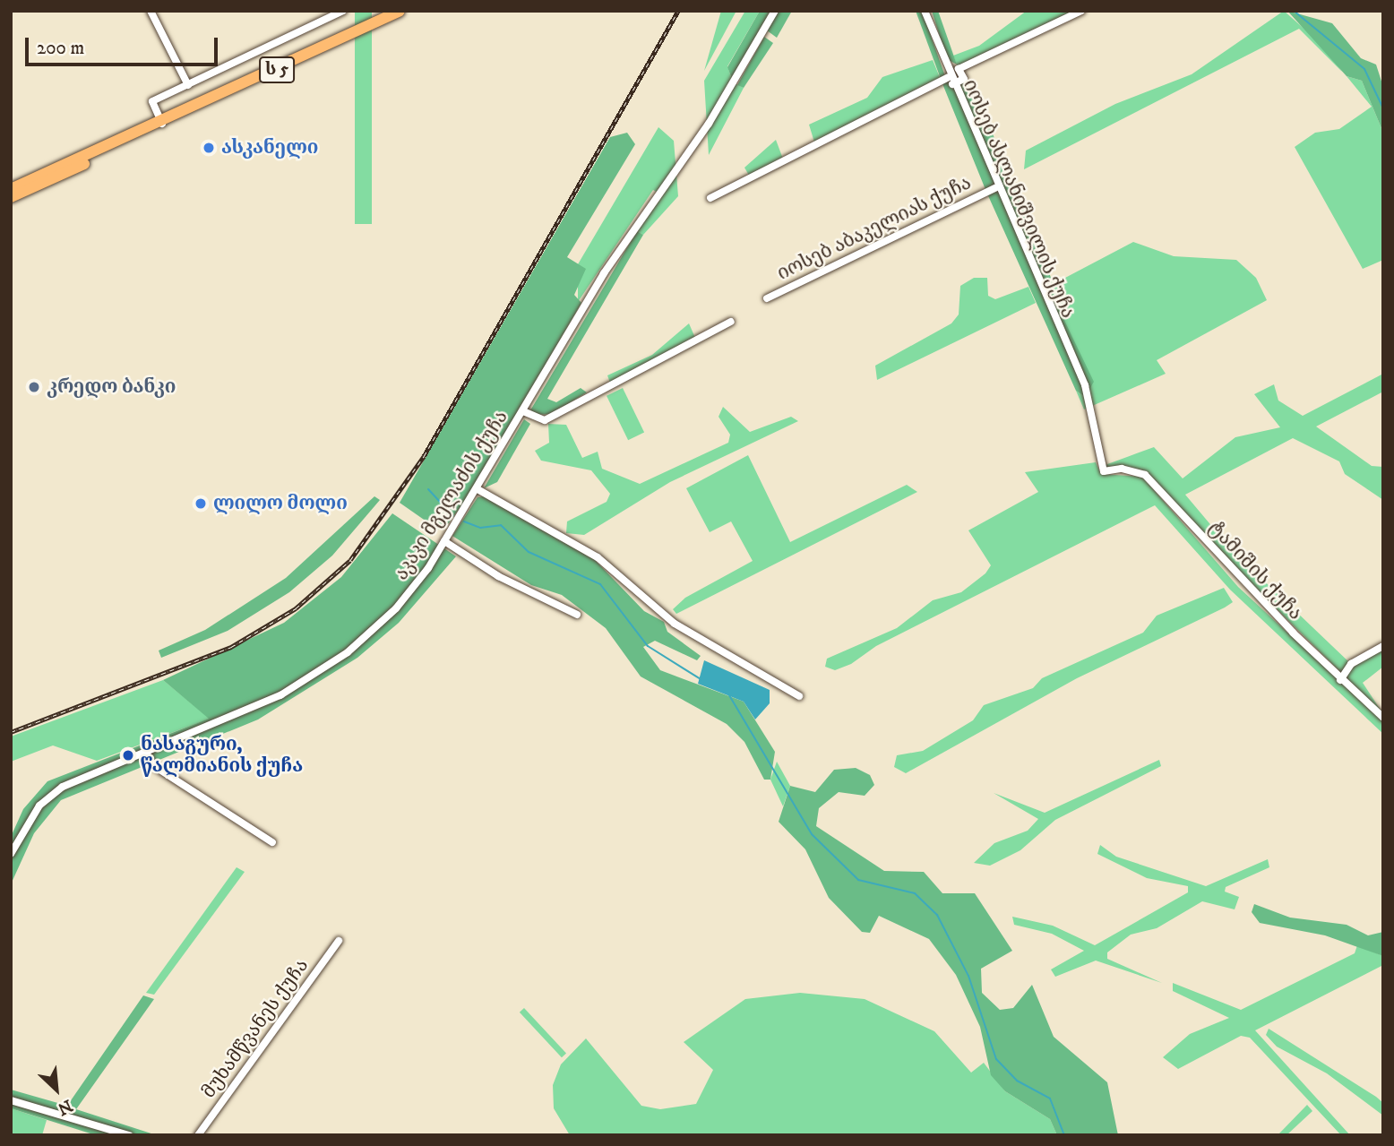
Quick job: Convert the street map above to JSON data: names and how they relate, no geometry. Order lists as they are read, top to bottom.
{
  "streets": {
    "highway": ["ს 5"],
    "street": [
      "იოსებ ასლანიშვილის ქუჩა",
      "იოსებ აბაკელიას ქუჩა",
      "აკაკი მგელაძის ქუჩა",
      "ტამიშის ქუჩა",
      "მუხამწვანეს ქუჩა"
    ]
  },
  "crossings": [
    ["იოსებ ასლანიშვილის ქუჩა", "იოსებ აბაკელიას ქუჩა"],
    ["იოსებ ასლანიშვილის ქუჩა", "ტამიშის ქუჩა"]
  ],
  "places": [
    "ასკანელი",
    "კრედო ბანკი",
    "ლილო მოლი",
    "ნასაგური, წალმიანის ქუჩა"
  ],
  "scale_bar": "200 m",
  "north": "bottom right"
}
